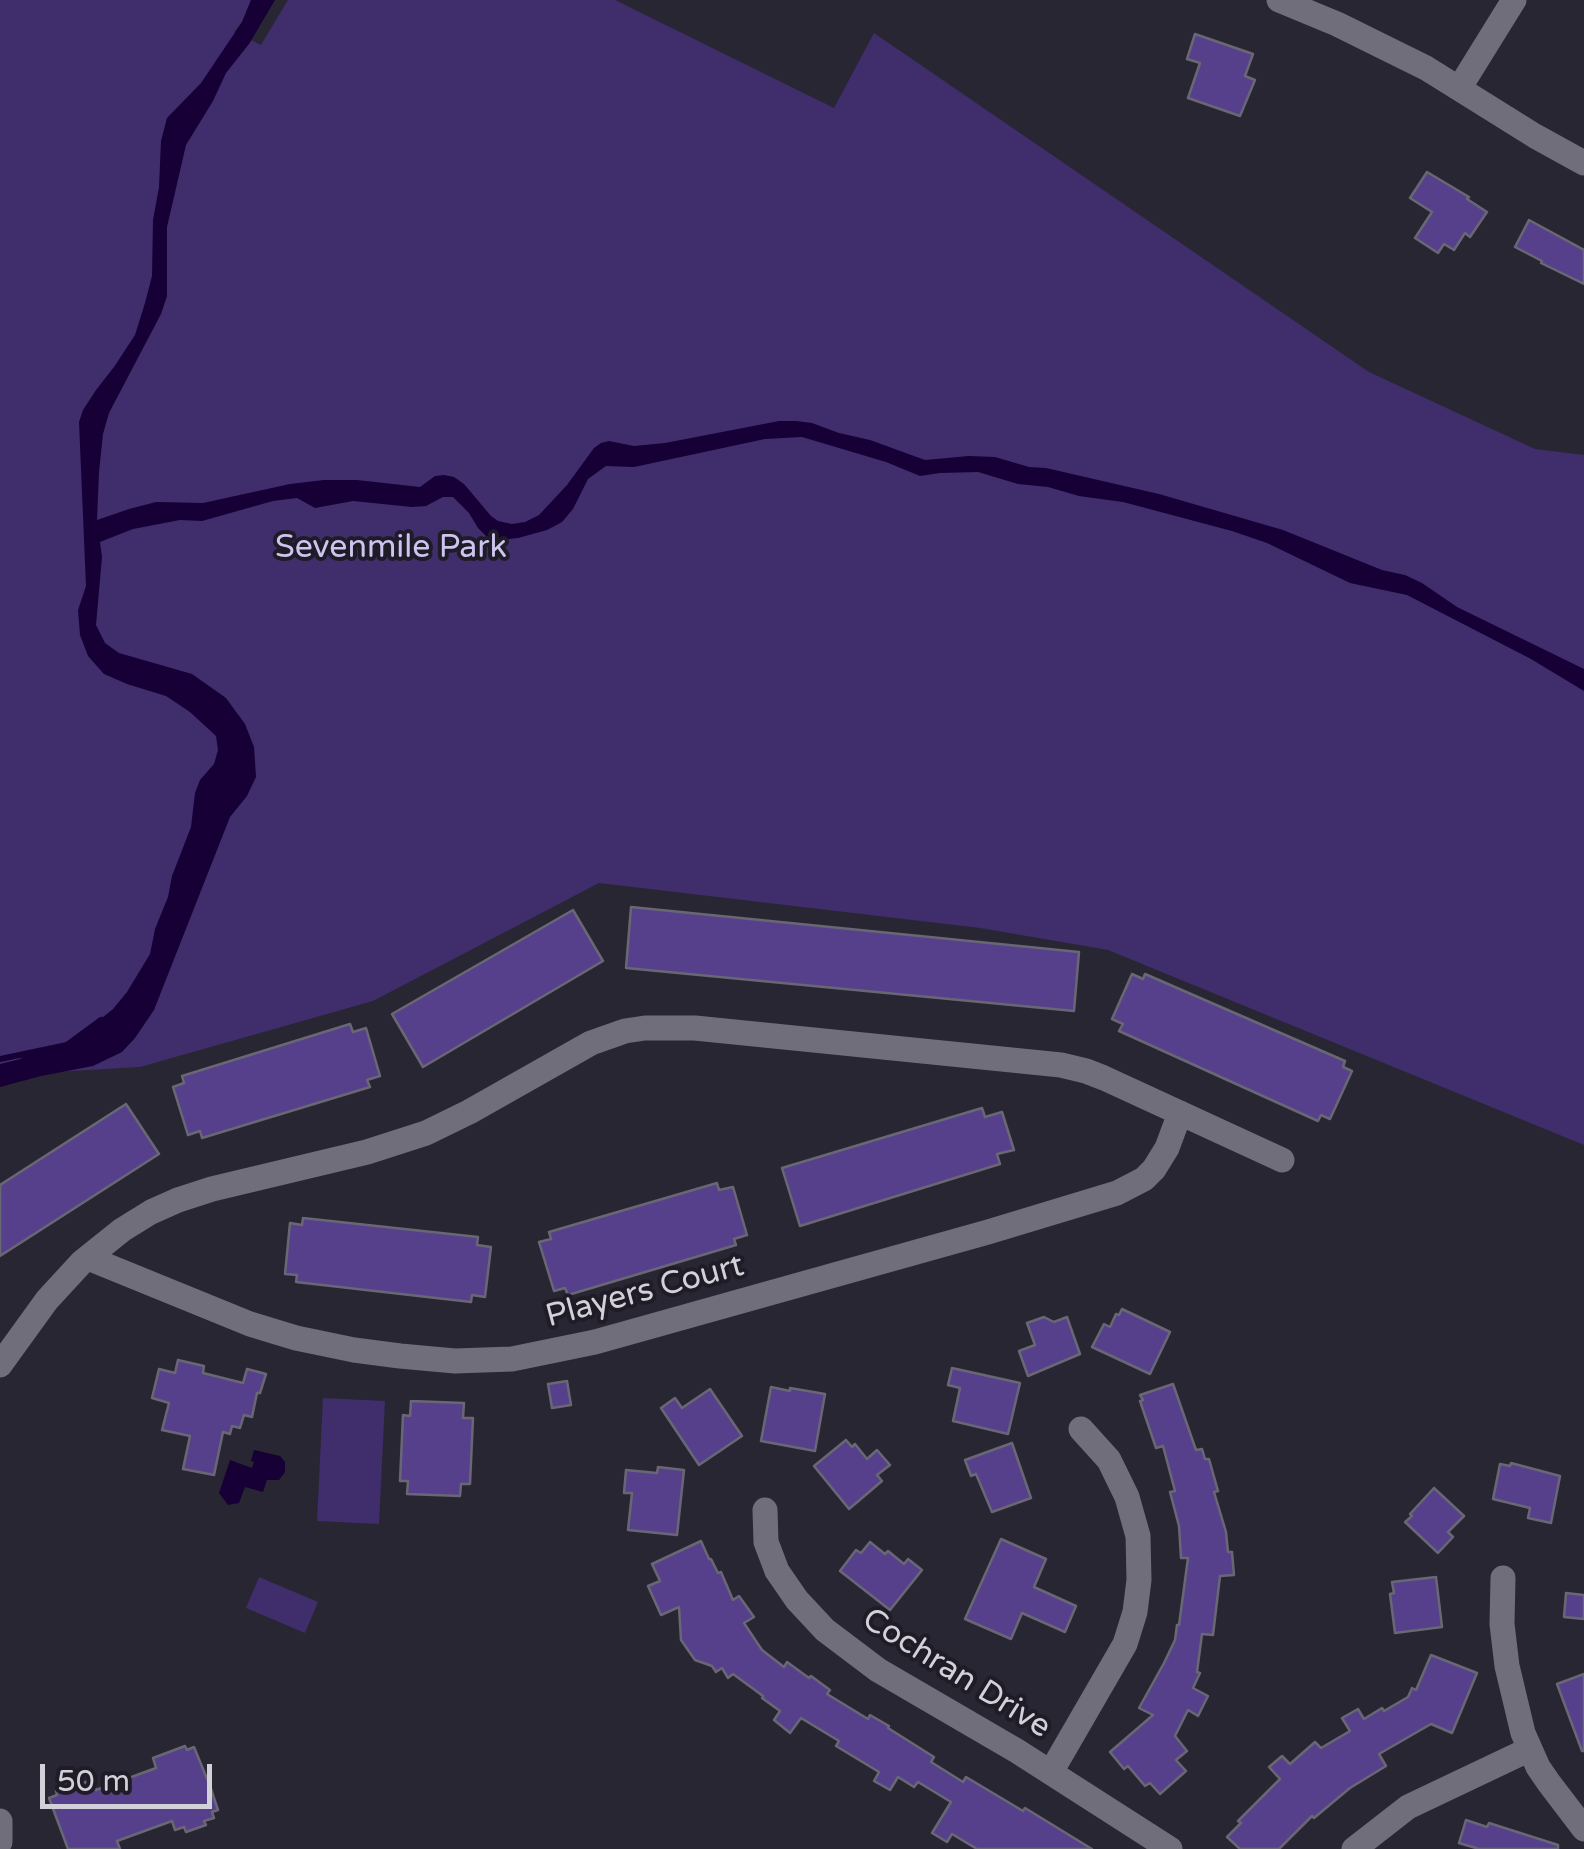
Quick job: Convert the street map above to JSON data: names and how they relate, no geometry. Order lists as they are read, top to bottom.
{
  "streets": {
    "street": ["Players Court", "Cochran Drive"]
  },
  "parks": ["Sevenmile Park"],
  "scale_bar": "50 m"
}
